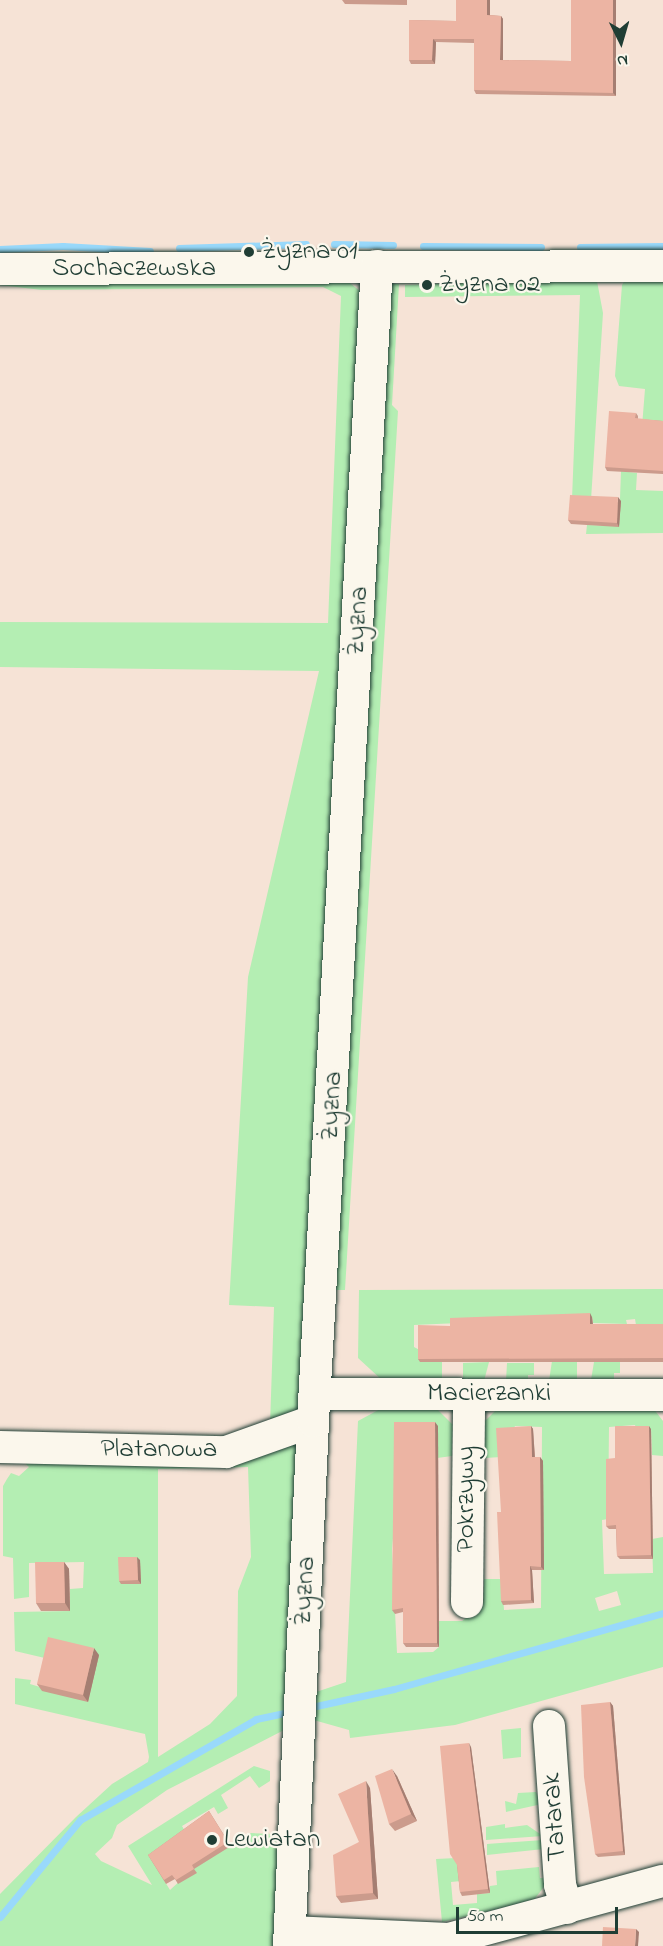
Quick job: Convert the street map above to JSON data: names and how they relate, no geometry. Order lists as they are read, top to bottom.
{
  "streets": {
    "street": [
      "Sochaczewska",
      "Żyzna",
      "Macierzanki",
      "Platanowa",
      "Pokrzywy",
      "Tatarak"
    ]
  },
  "crossings": [
    ["Sochaczewska", "Żyzna"],
    ["Żyzna", "Macierzanki"],
    ["Żyzna", "Platanowa"],
    ["Macierzanki", "Platanowa"],
    ["Macierzanki", "Pokrzywy"]
  ],
  "places": ["Żyzna 01", "Żyzna 02", "Lewiatan"],
  "scale_bar": "50 m",
  "north": "bottom"
}
